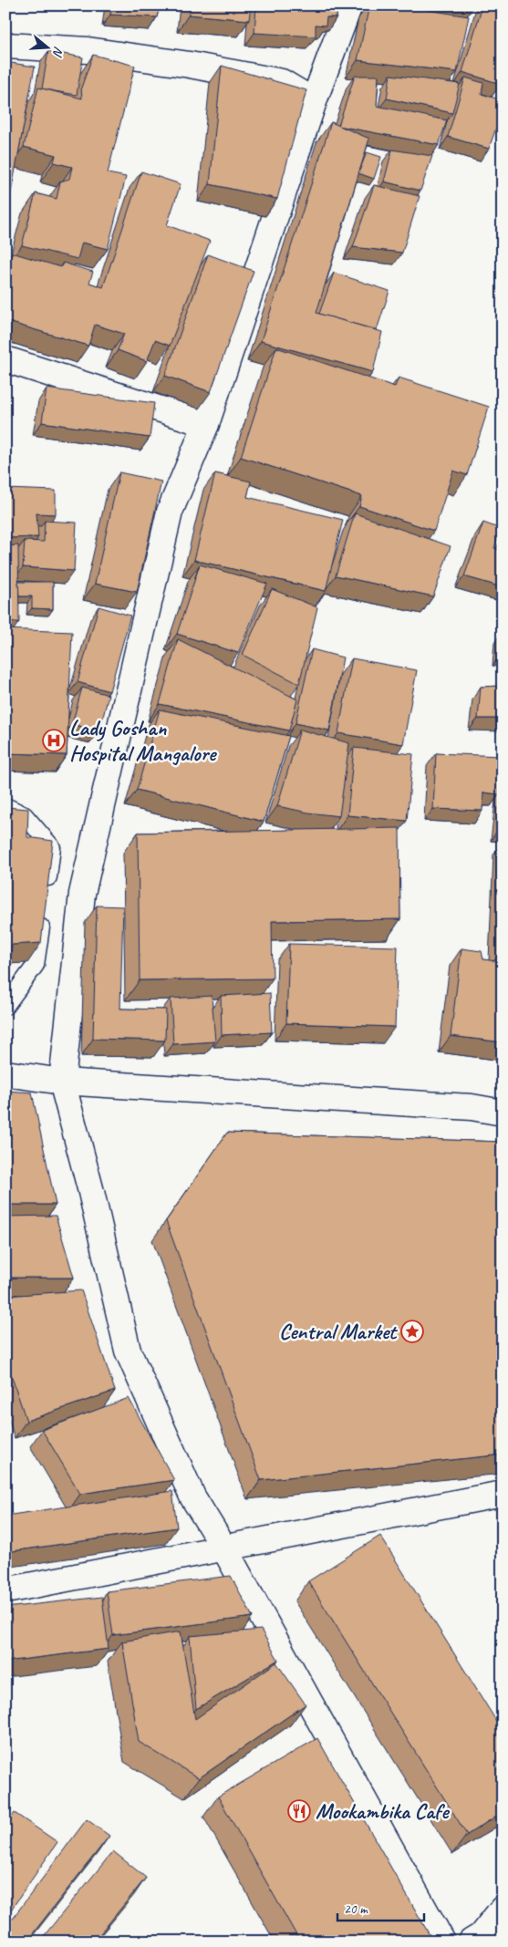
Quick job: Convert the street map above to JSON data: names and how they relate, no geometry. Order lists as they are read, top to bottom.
{
  "places": {
    "hospital": ["Lady Goshan Hospital Mangalore"],
    "place": ["Central Market"],
    "restaurant": ["Mookambika Cafe"]
  },
  "scale_bar": "20 m",
  "north": "right"
}
